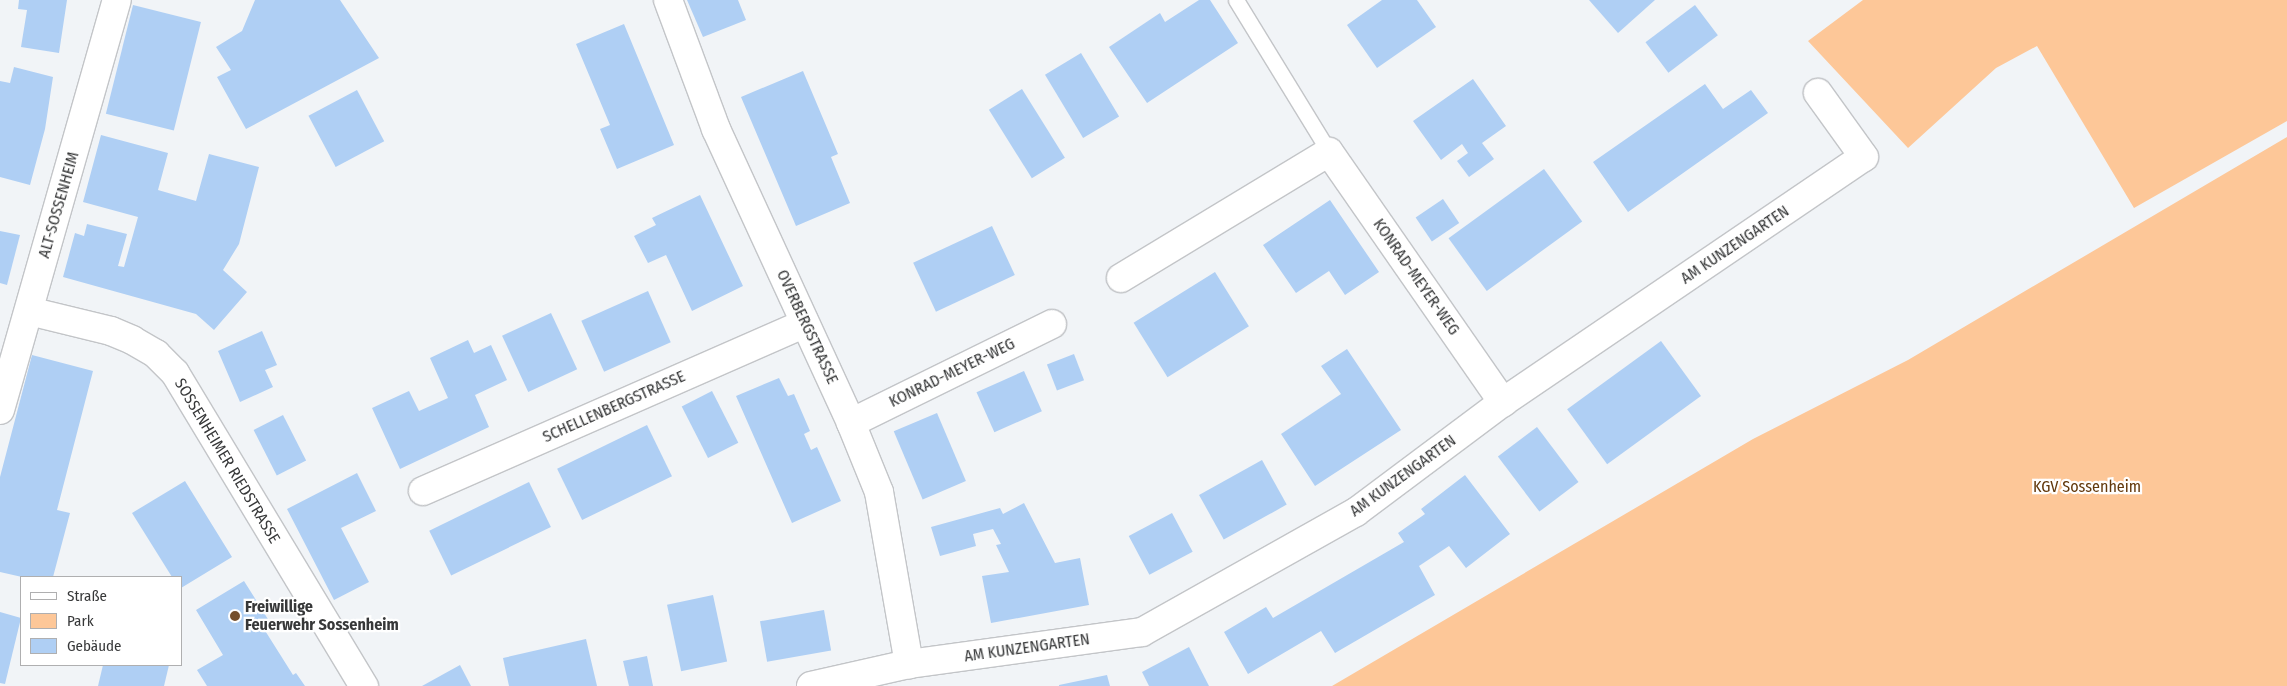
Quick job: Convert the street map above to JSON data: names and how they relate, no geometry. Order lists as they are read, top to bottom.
{
  "streets": {
    "street": [
      "ALT-SOSSENHEIM",
      "AM KUNZENGARTEN",
      "KONRAD-MEYER-WEG",
      "OVERBERGSTRASSE",
      "SCHELLENBERGSTRASSE",
      "SOSSENHEIMER RIEDSTRASSE"
    ]
  },
  "crossings": [
    ["ALT-SOSSENHEIM", "SOSSENHEIMER RIEDSTRASSE"],
    ["AM KUNZENGARTEN", "KONRAD-MEYER-WEG"],
    ["AM KUNZENGARTEN", "OVERBERGSTRASSE"],
    ["KONRAD-MEYER-WEG", "OVERBERGSTRASSE"],
    ["OVERBERGSTRASSE", "SCHELLENBERGSTRASSE"]
  ],
  "parks": ["KGV Sossenheim"],
  "places": ["Freiwillige Feuerwehr Sossenheim"],
  "legend": ["Straße", "Park", "Gebäude"]
}
